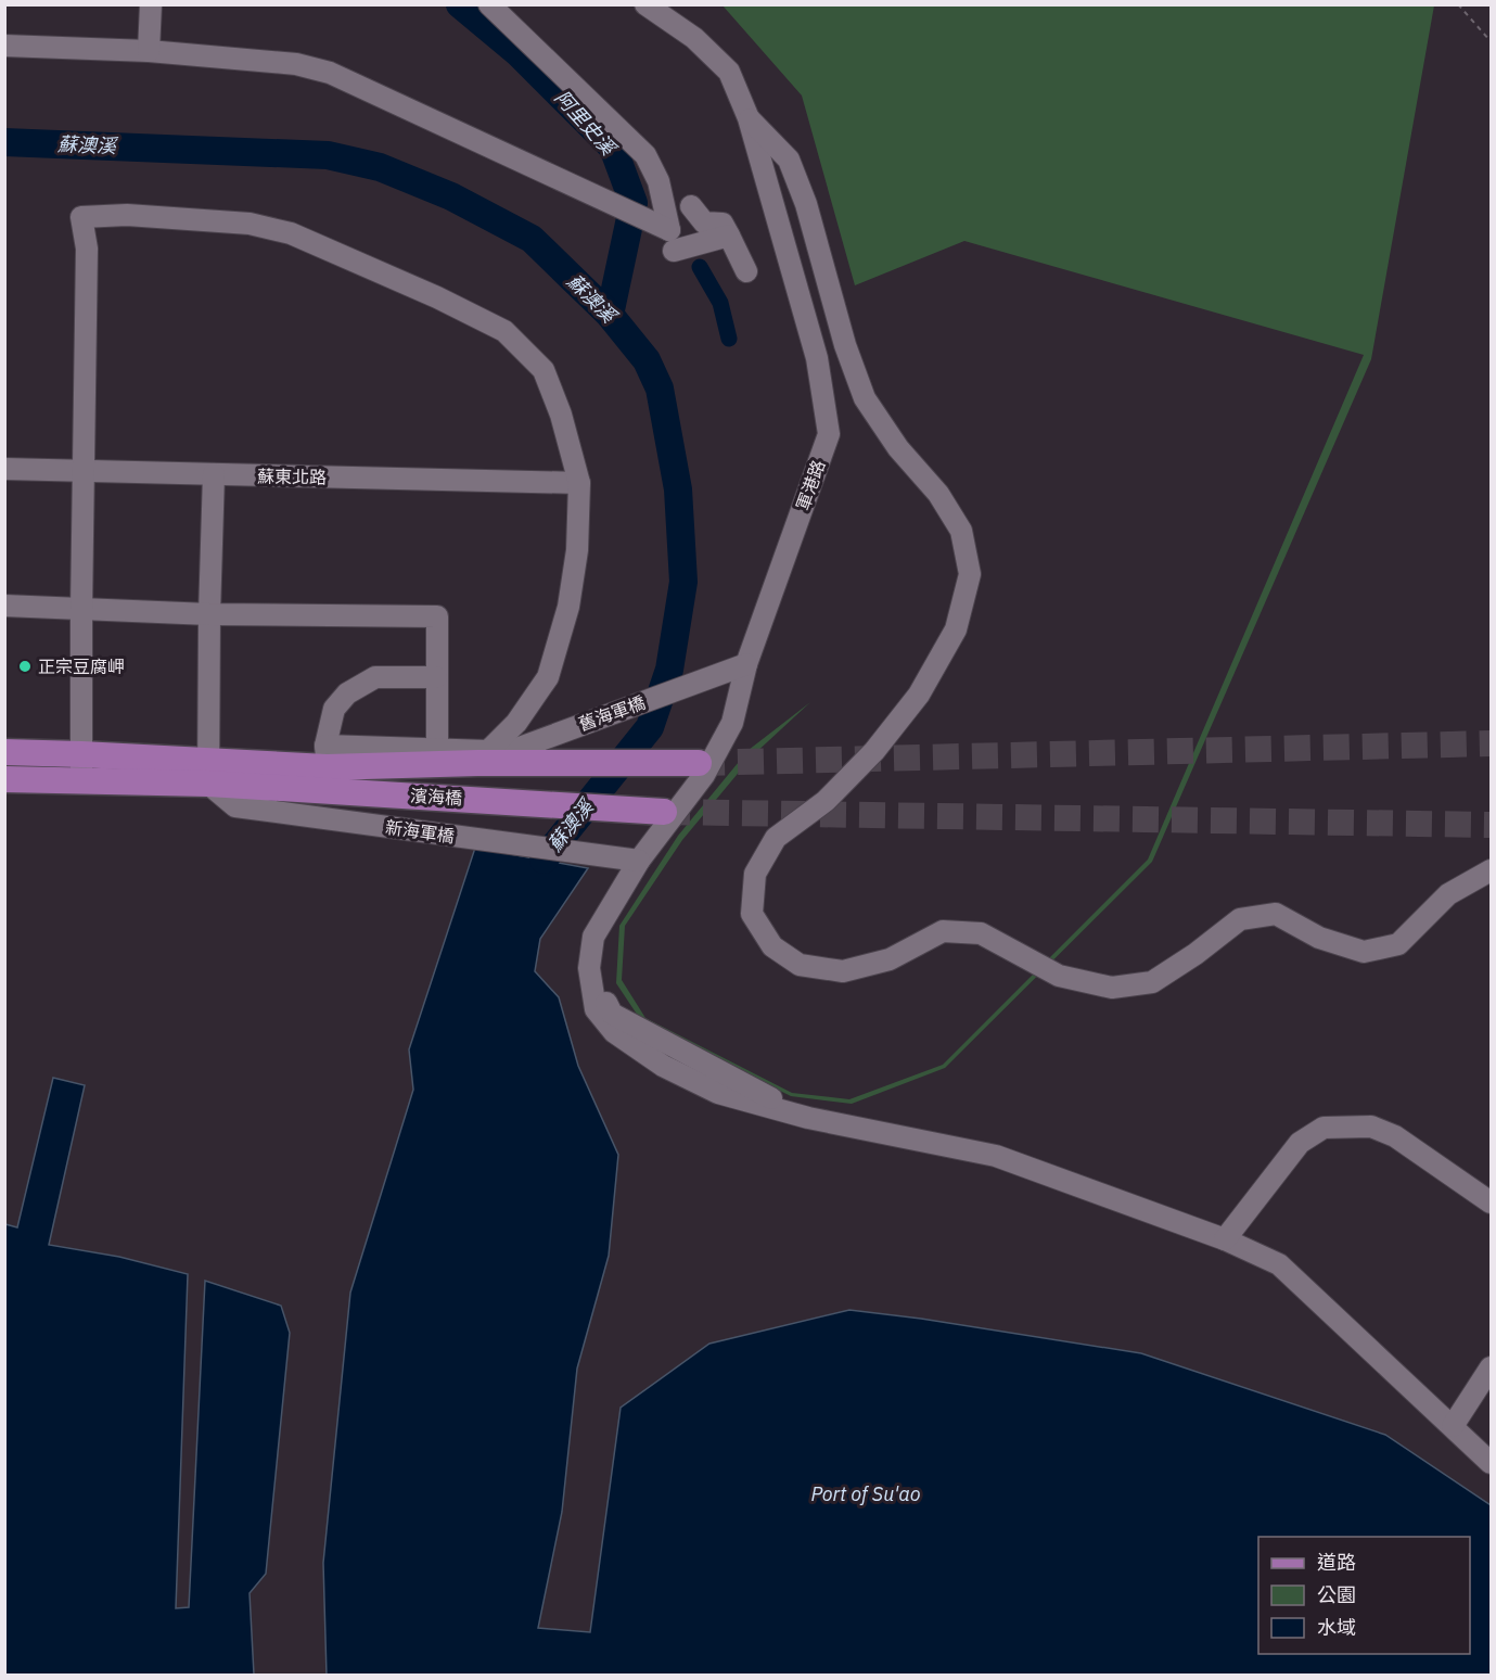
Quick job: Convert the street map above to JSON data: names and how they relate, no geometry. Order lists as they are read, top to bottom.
{
  "streets": {
    "main road": ["濱海橋"],
    "street": [
      "蘇東北路",
      "軍港路",
      "舊海軍橋",
      "新海軍橋"
    ]
  },
  "crossings": [
    ["軍港路", "舊海軍橋"],
    ["軍港路", "新海軍橋"],
    ["濱海橋", "新海軍橋"]
  ],
  "water": ["阿里史溪", "蘇澳溪", "Port of Su'ao"],
  "places": ["正宗豆腐岬"],
  "legend": ["道路", "公園", "水域"]
}
